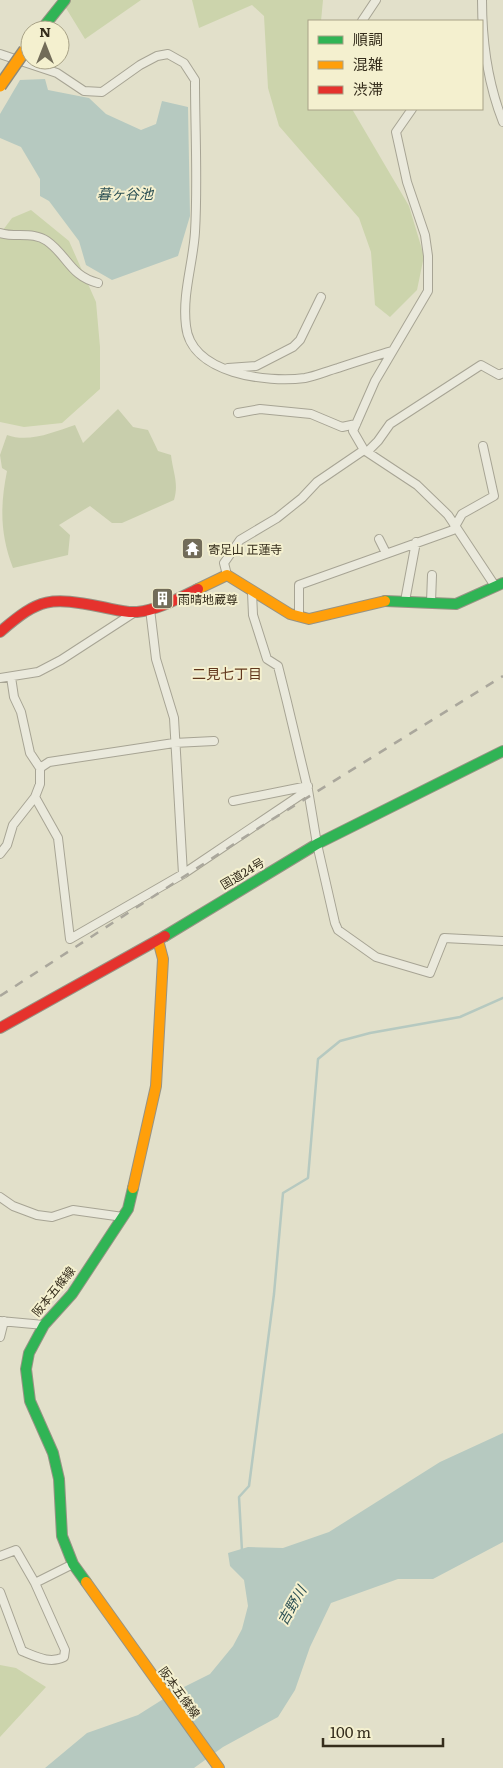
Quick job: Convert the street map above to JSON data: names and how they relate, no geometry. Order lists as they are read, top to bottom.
{
  "streets": {
    "main road": ["国道24号", "阪本五條線"]
  },
  "crossings": [
    ["国道24号", "阪本五條線"]
  ],
  "districts": ["二見七丁目"],
  "water": ["暮ヶ谷池", "吉野川"],
  "places": {
    "temple": ["寄足山 正蓮寺"],
    "building": ["雨晴地蔵尊"]
  },
  "legend": ["順調", "混雑", "渋滞"],
  "scale_bar": "100 m",
  "north": "top"
}
